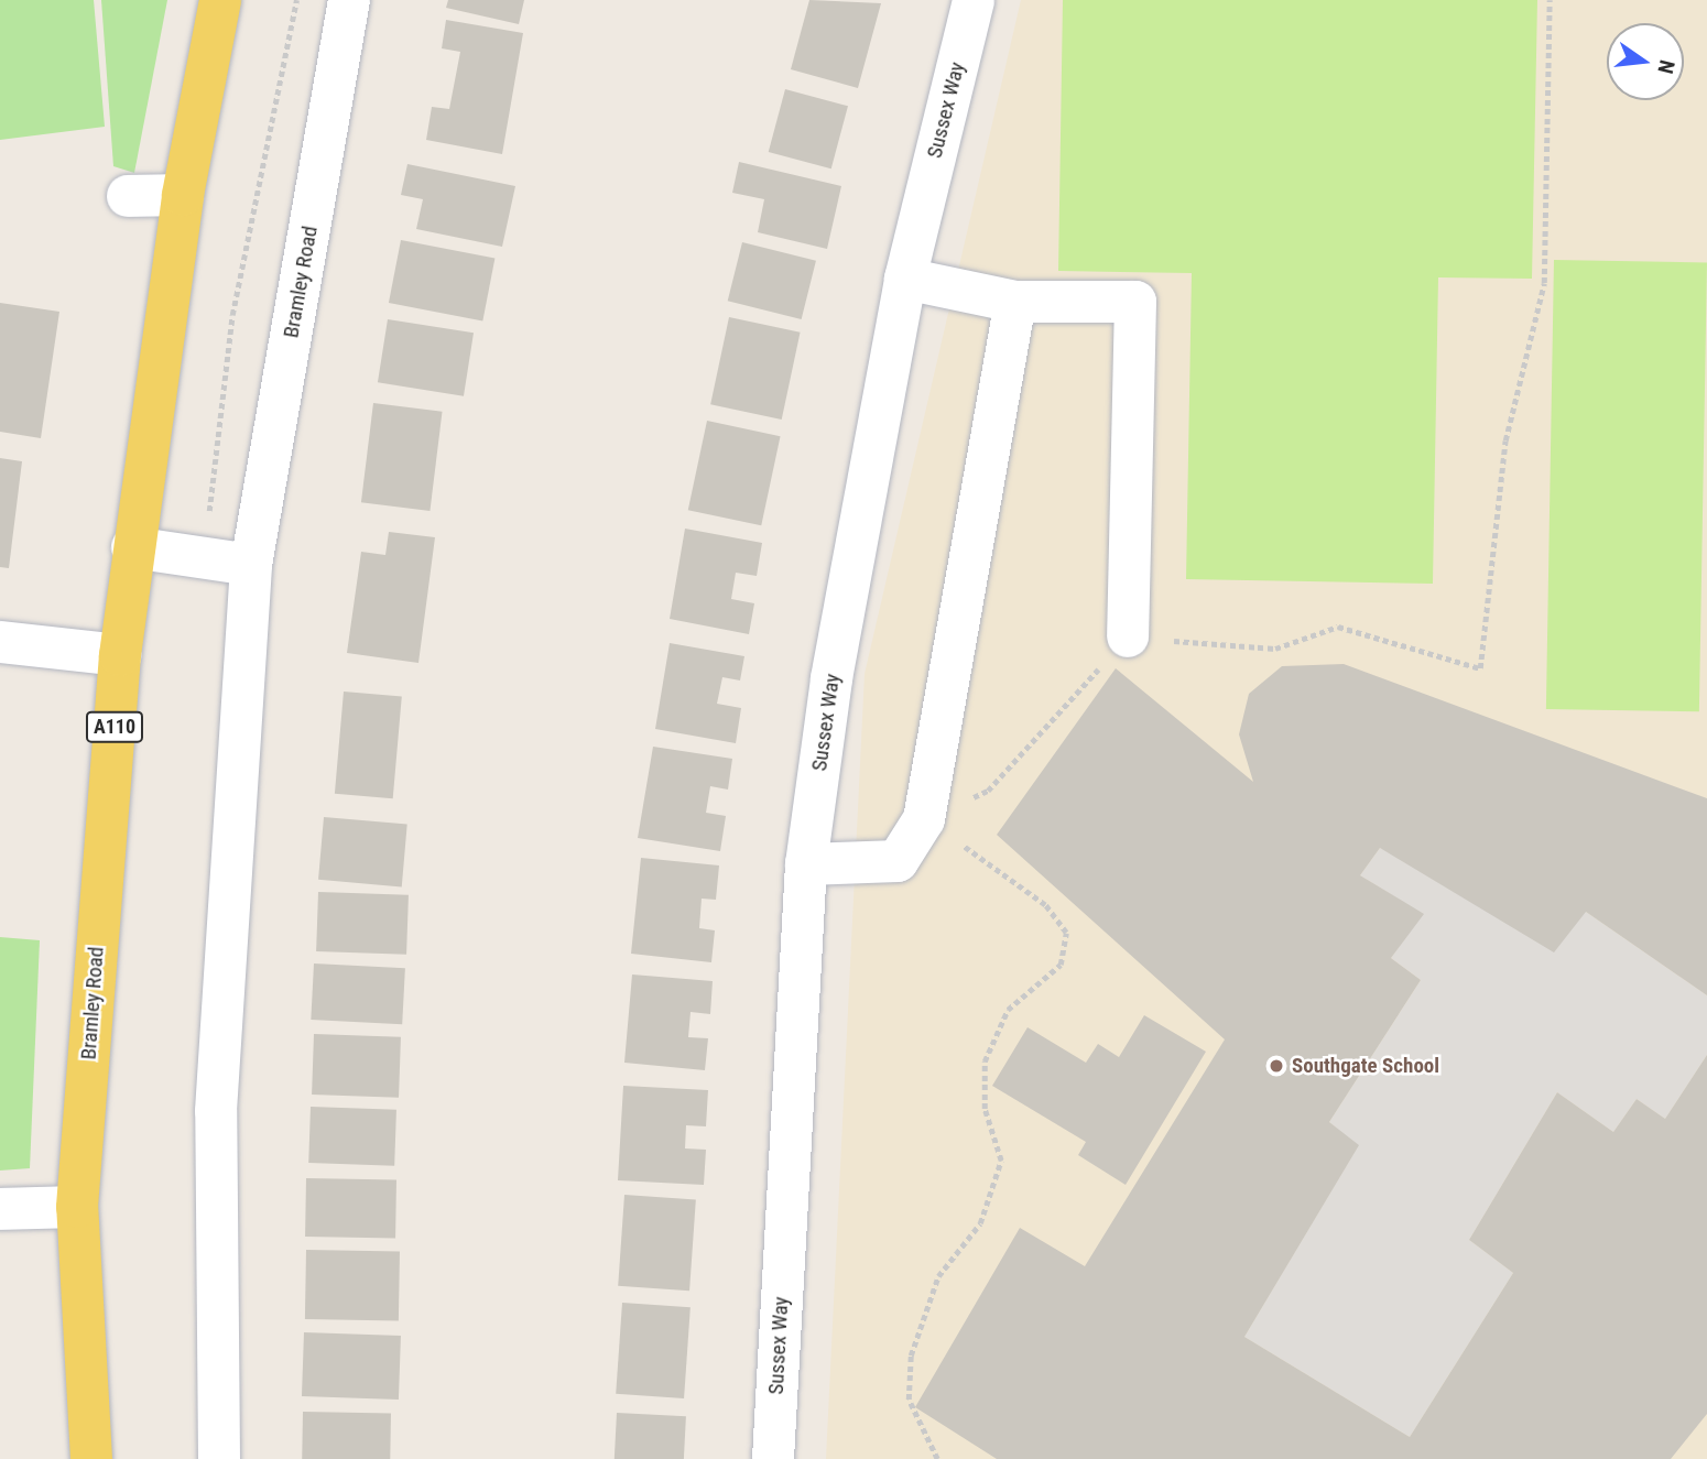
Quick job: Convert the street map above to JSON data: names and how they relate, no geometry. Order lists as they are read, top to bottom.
{
  "streets": {
    "main road": ["Bramley Road", "A110"],
    "street": ["Sussex Way"]
  },
  "places": ["Southgate School"],
  "north": "right"
}
